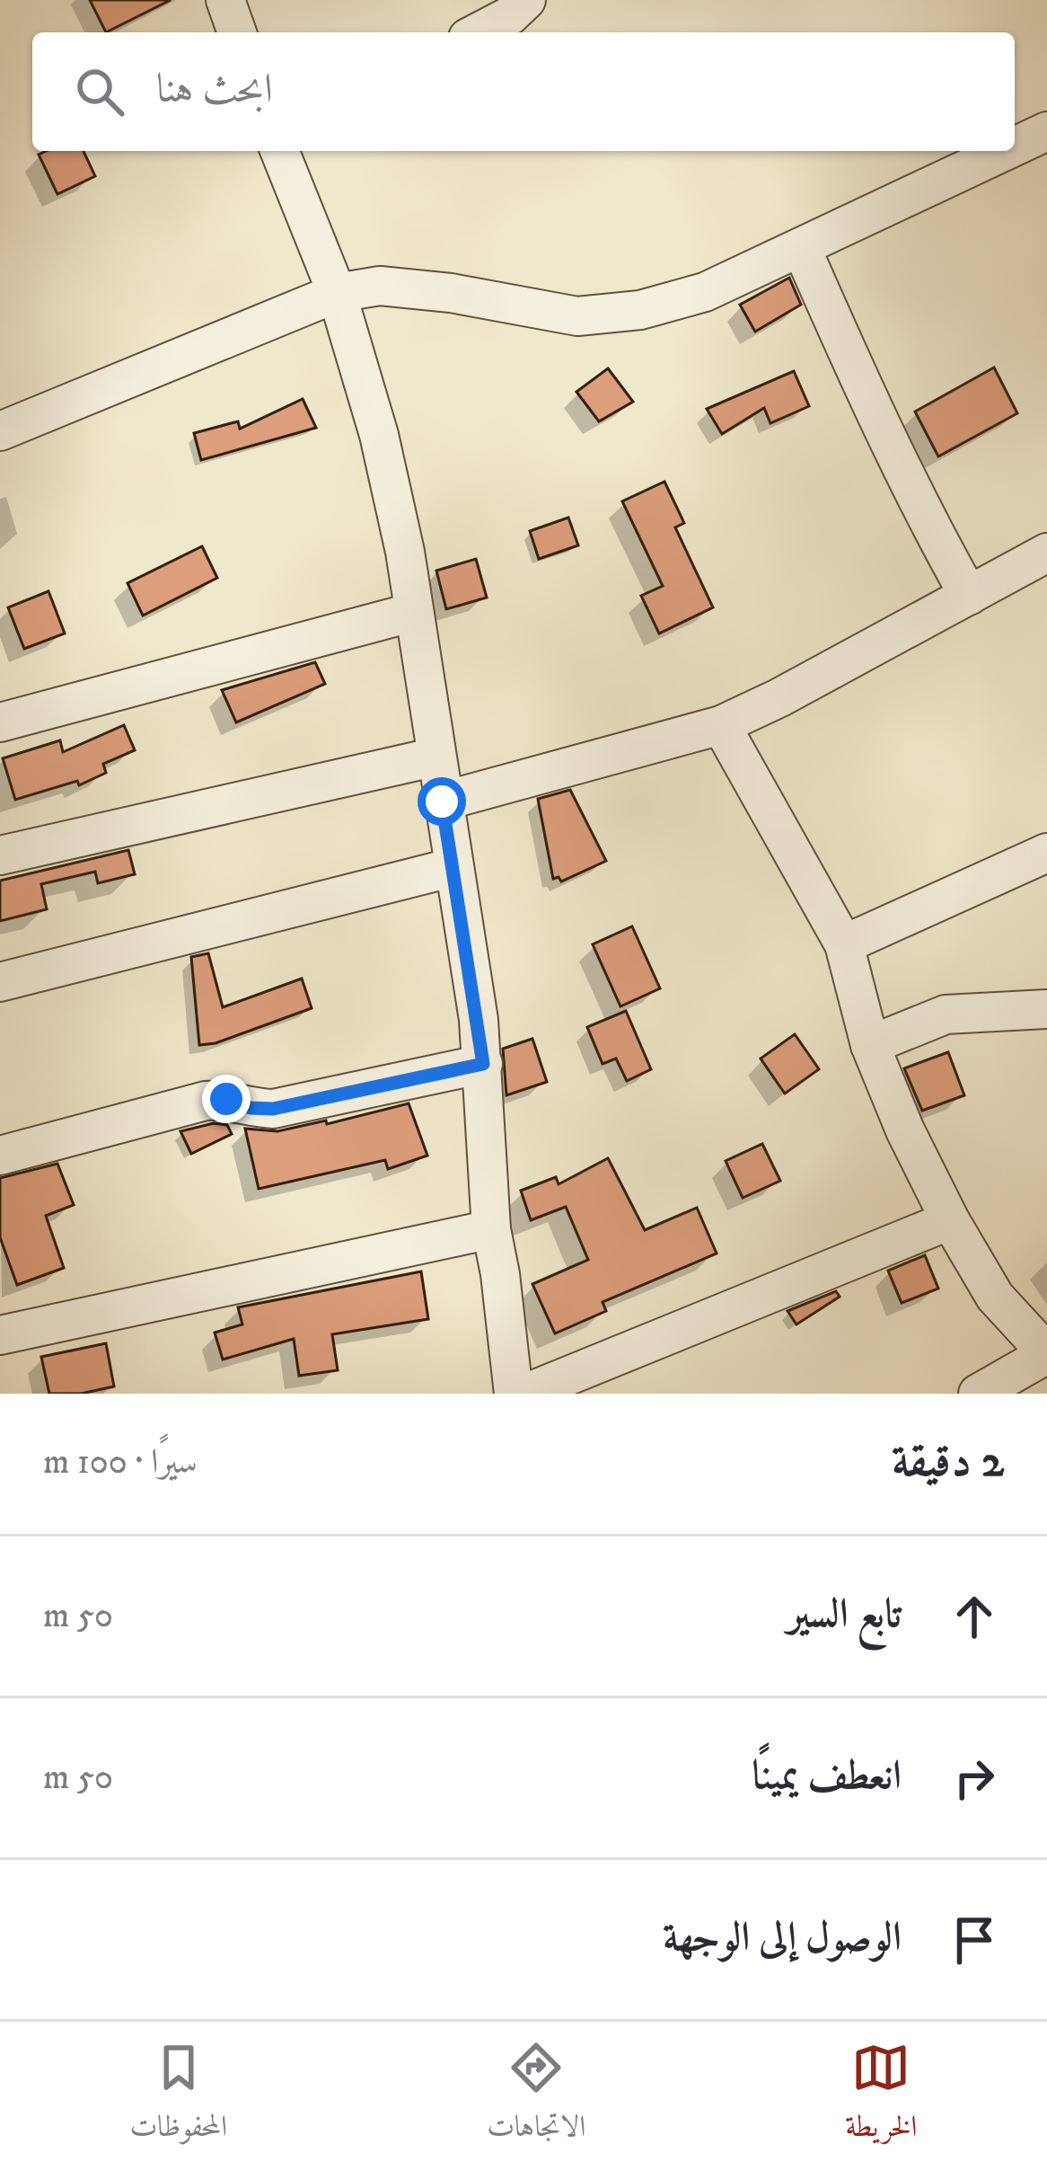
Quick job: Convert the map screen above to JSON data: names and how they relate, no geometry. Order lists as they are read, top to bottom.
{
  "page": {
    "search": "ابحث هنا",
    "heading": ["2 دقيقة", "سيرًا · 100 m"],
    "list": [
      ["تابع السير", "50 m"],
      ["انعطف يمينًا", "50 m"],
      "الوصول إلى الوجهة"
    ],
    "nav": ["الخريطة", "الاتجاهات", "المحفوظات"]
  }
}
